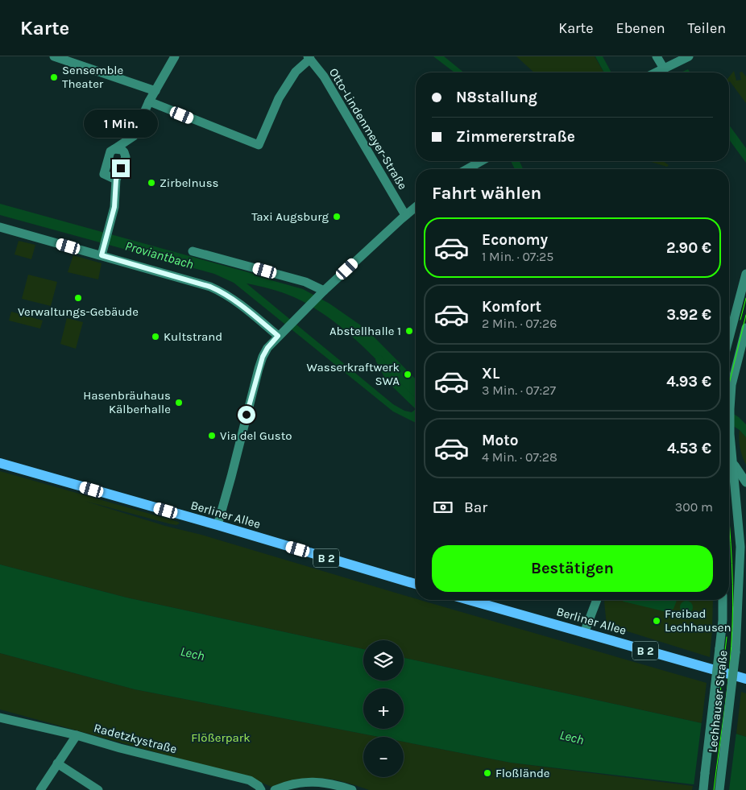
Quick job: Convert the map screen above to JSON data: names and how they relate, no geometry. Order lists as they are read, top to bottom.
{
  "streets": {
    "main road": ["Berliner Allee", "B 2"],
    "street": ["Otto-Lindenmeyer-Straße", "Lechhauser Straße", "Radetzkystraße"]
  },
  "water": ["Proviantbach", "Lech"],
  "parks": ["Flößerpark"],
  "places": [
    "Sensemble Theater",
    "Zirbelnuss",
    "Taxi Augsburg",
    "Verwaltungs-Gebäude",
    "Abstellhalle 1",
    "Kultstrand",
    "Wasserkraftwerk SWA",
    "Hasenbräuhaus Kälberhalle",
    "Via del Gusto",
    "Freibad Lechhausen",
    "Floßlände"
  ],
  "page": {
    "header": "Karte",
    "nav": ["Karte", "Ebenen", "Teilen"],
    "banner": ["N8stallung", "Zimmererstraße"],
    "bubble": "1 Min.",
    "heading": "Fahrt wählen",
    "list": [
      {
        "name": "Economy",
        "note": "1 Min. · 07:25",
        "value": "2.90 €"
      },
      {
        "name": "Komfort",
        "note": "2 Min. · 07:26",
        "value": "3.92 €"
      },
      {
        "name": "XL",
        "note": "3 Min. · 07:27",
        "value": "4.93 €"
      },
      {
        "name": "Moto",
        "note": "4 Min. · 07:28",
        "value": "4.53 €"
      }
    ],
    "pay": ["Bar", "300 m"],
    "buttons": "Bestätigen",
    "map_buttons": ["+", "−"]
  }
}
